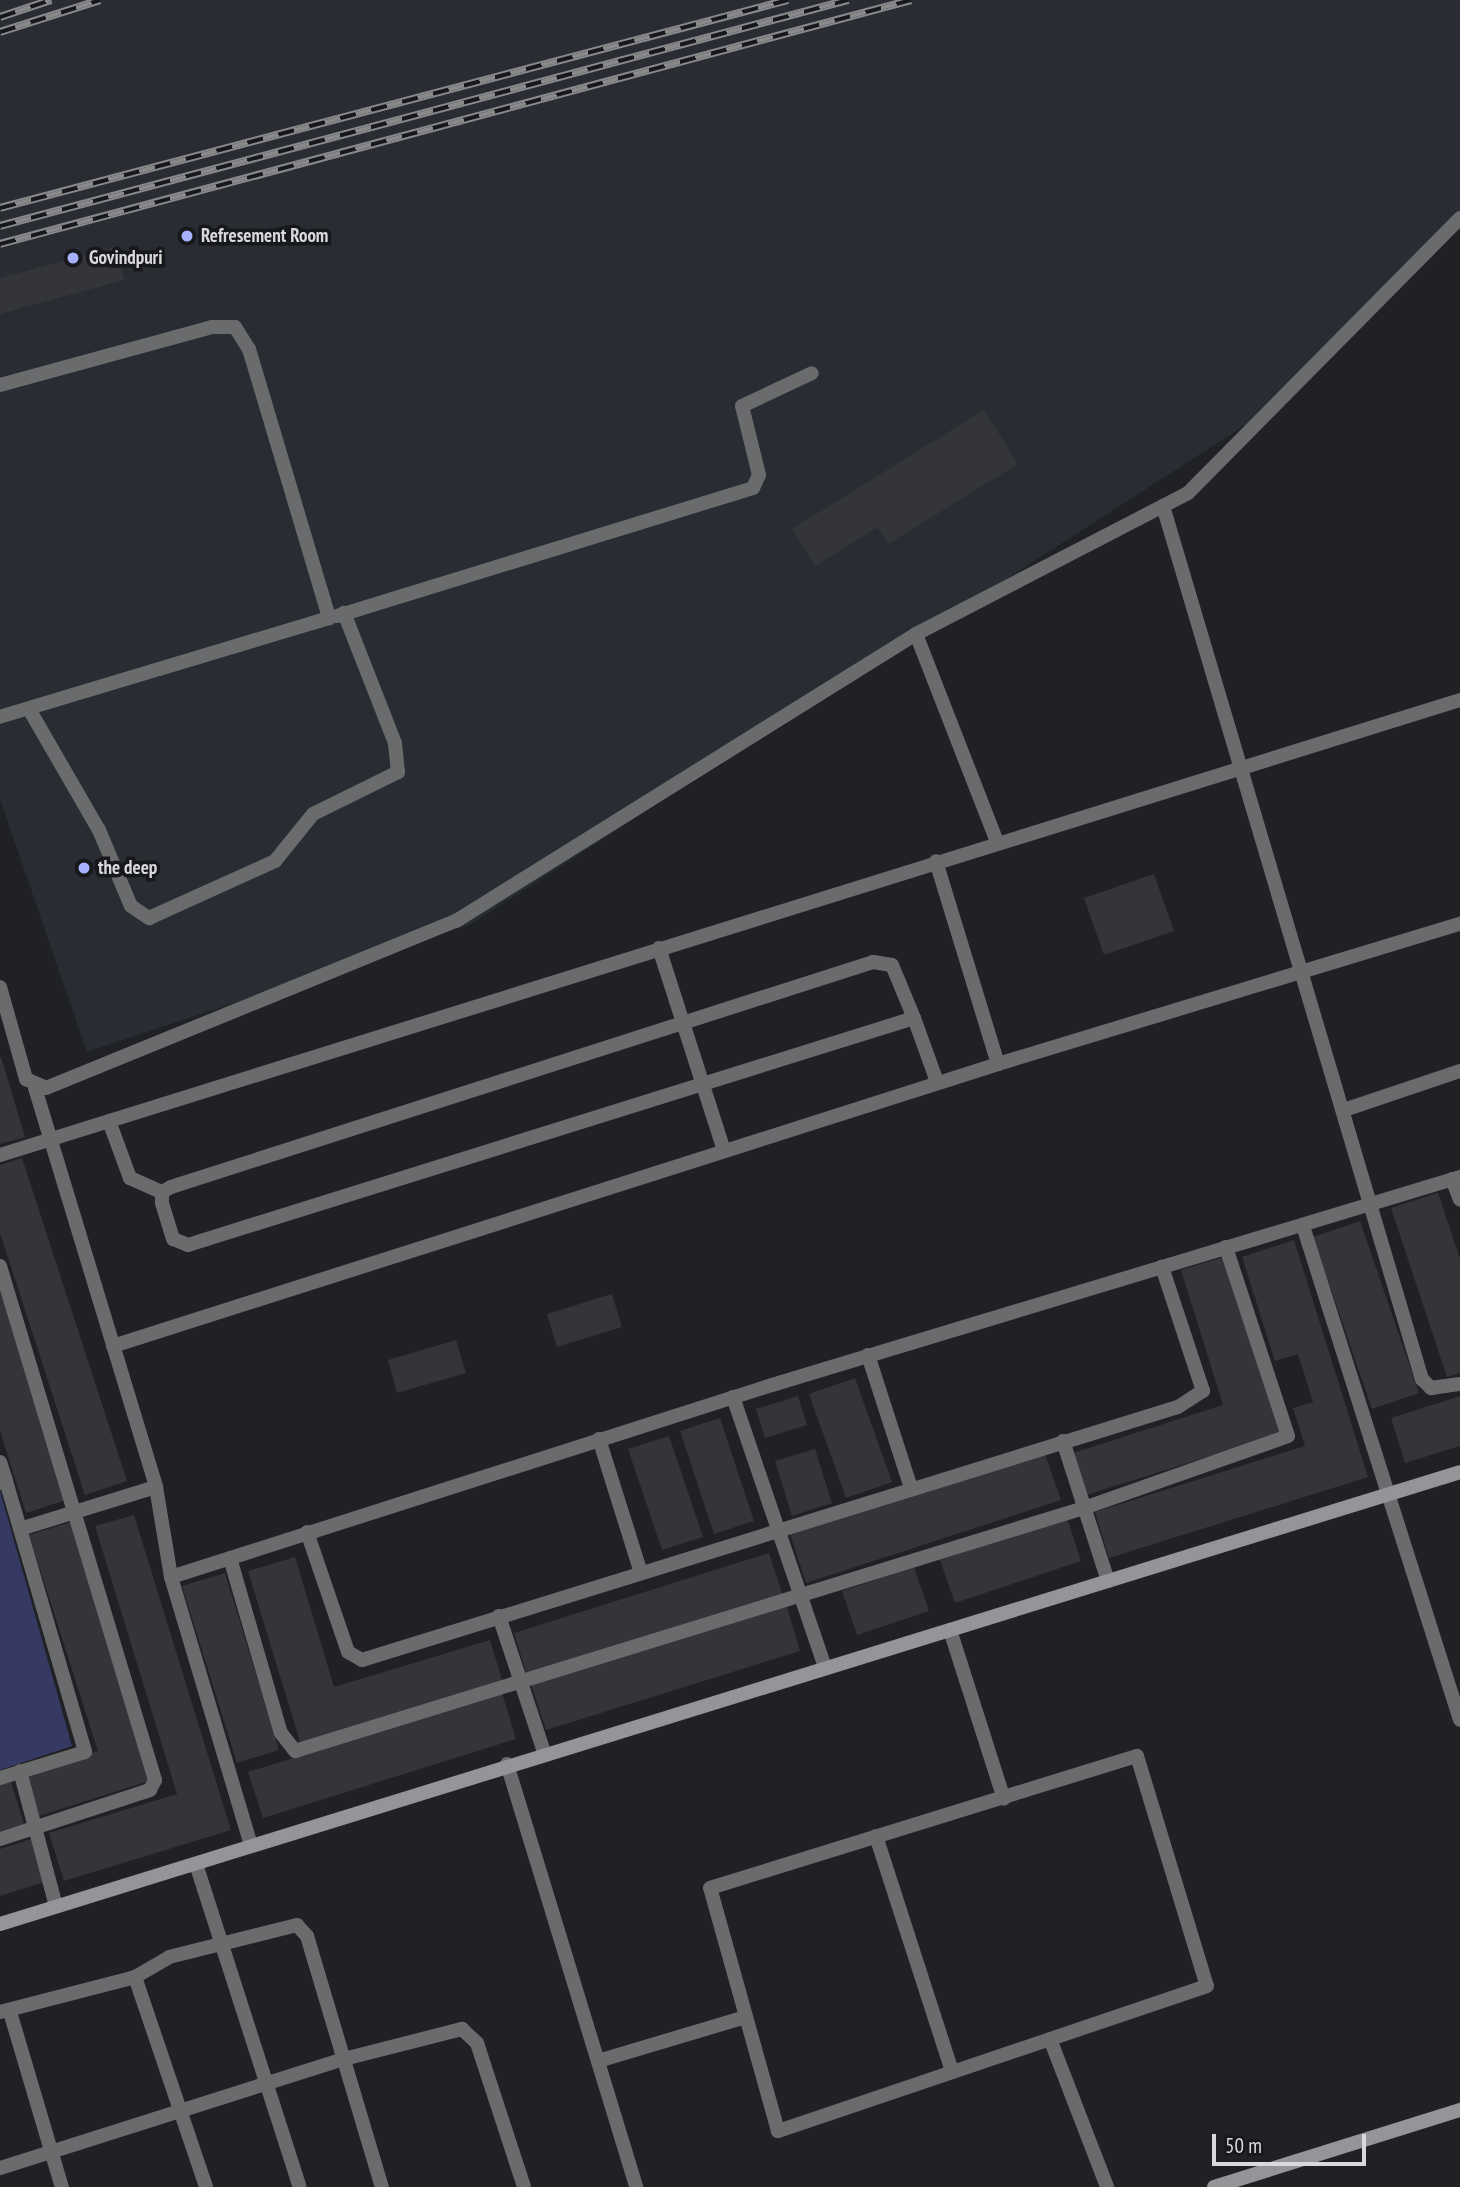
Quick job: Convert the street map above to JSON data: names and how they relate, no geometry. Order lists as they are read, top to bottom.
{
  "places": ["Refresement Room", "Govindpuri", "the deep"],
  "scale_bar": "50 m"
}
